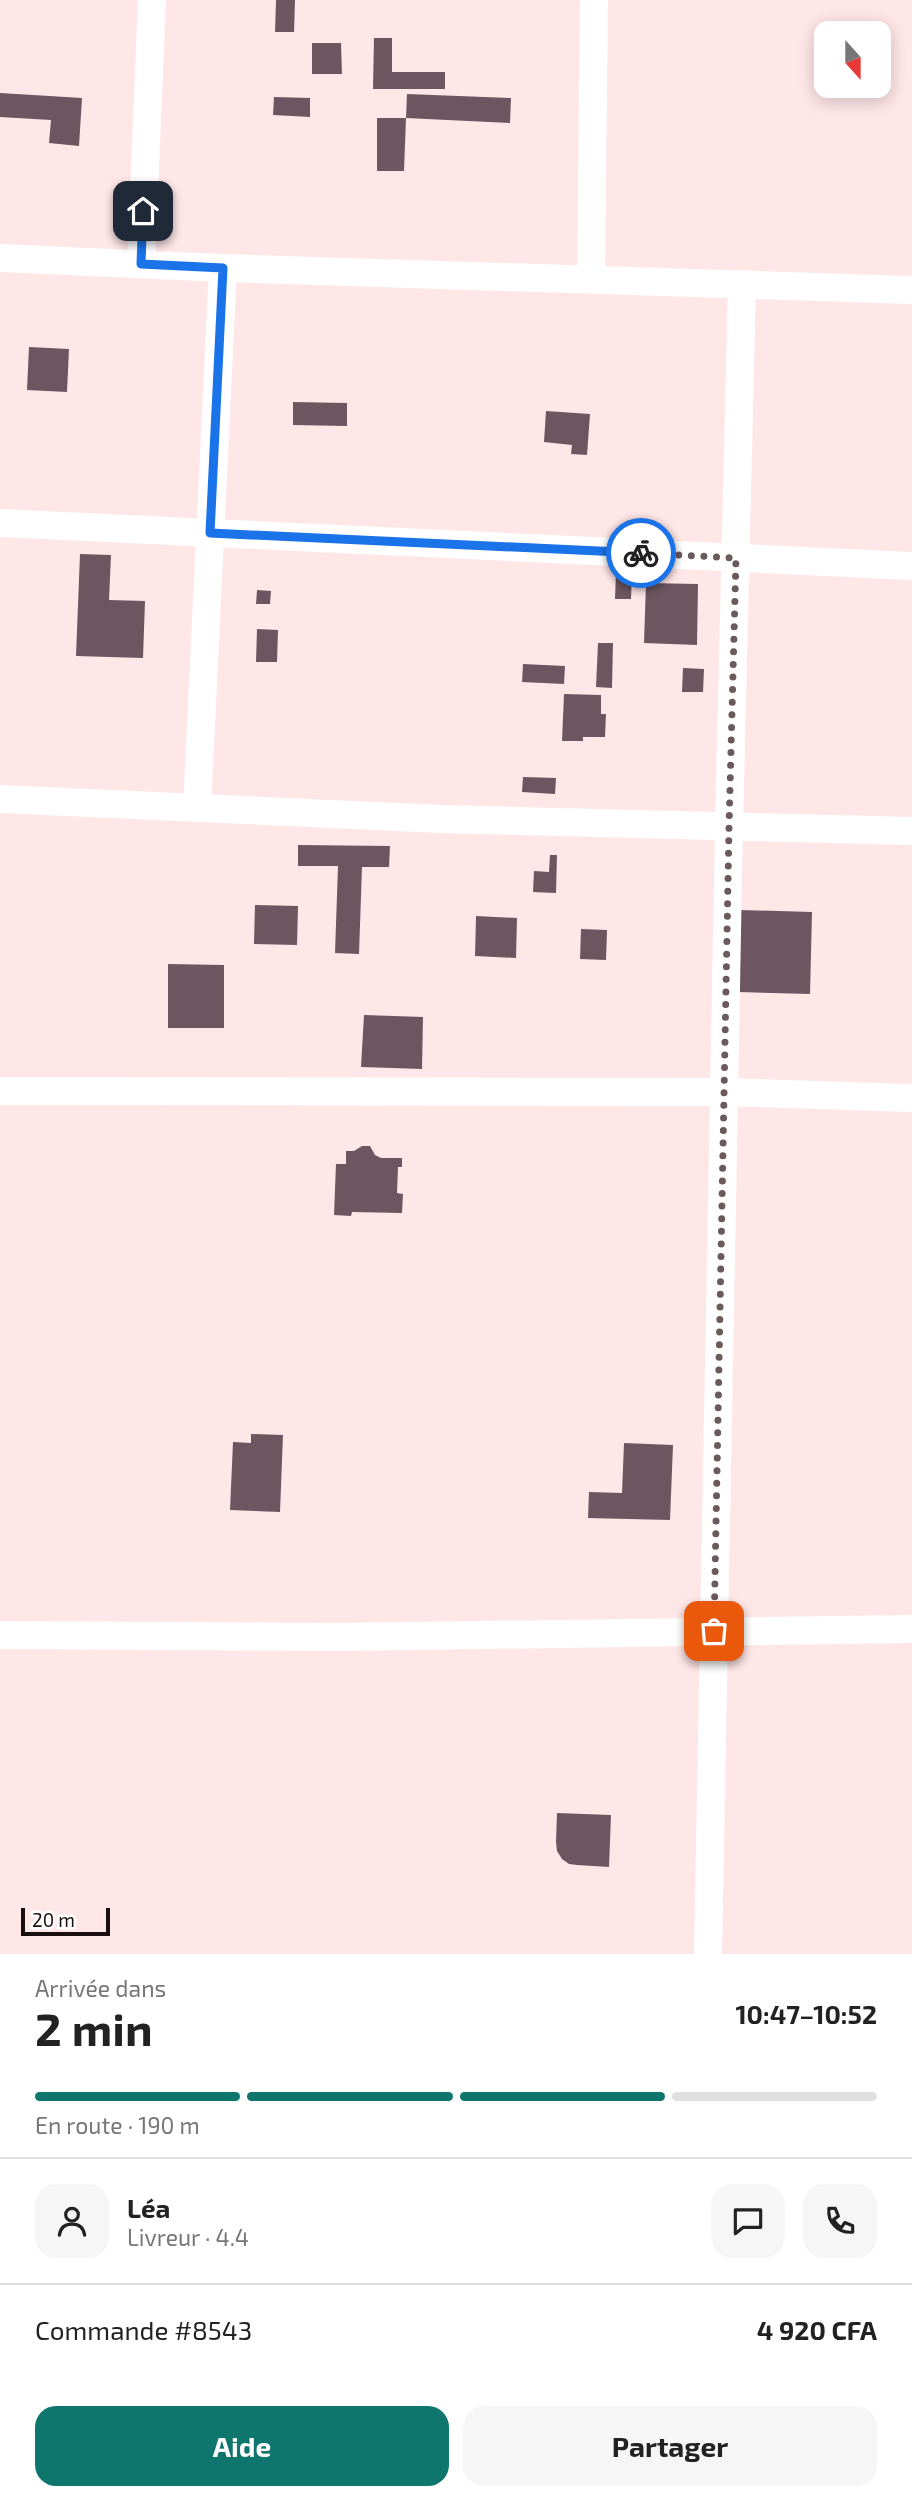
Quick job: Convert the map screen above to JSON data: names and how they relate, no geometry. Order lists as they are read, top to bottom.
{
  "scale_bar": "20 m",
  "north": "bottom",
  "page": {
    "scale": "20 m",
    "heading": ["2 min", "Arrivée dans", "10:47–10:52"],
    "panel": [
      "Léa",
      "Livreur · 4.4",
      "Commande #8543",
      "4 920 CFA"
    ],
    "bar": "En route · 190 m",
    "buttons": ["Aide", "Partager"]
  }
}
